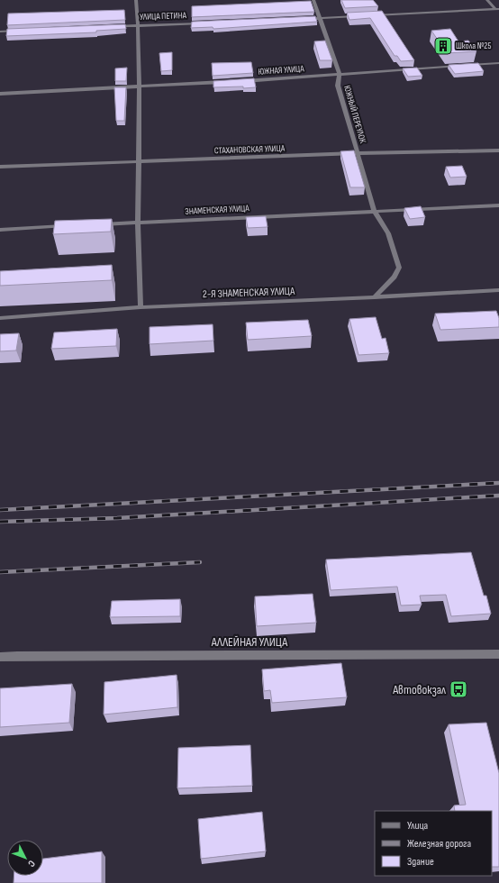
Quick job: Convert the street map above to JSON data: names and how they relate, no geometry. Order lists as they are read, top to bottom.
{
  "streets": {
    "street": [
      "УЛИЦА ПЕТИНА",
      "ЮЖНАЯ УЛИЦА",
      "ЮЖНЫЙ ПЕРЕУЛОК",
      "СТАХАНОВСКАЯ УЛИЦА",
      "ЗНАМЕНСКАЯ УЛИЦА",
      "2-Я ЗНАМЕНСКАЯ УЛИЦА",
      "АЛЛЕЙНАЯ УЛИЦА"
    ]
  },
  "crossings": [
    ["ЮЖНАЯ УЛИЦА", "ЮЖНЫЙ ПЕРЕУЛОК"],
    ["ЮЖНЫЙ ПЕРЕУЛОК", "СТАХАНОВСКАЯ УЛИЦА"],
    ["ЮЖНЫЙ ПЕРЕУЛОК", "ЗНАМЕНСКАЯ УЛИЦА"],
    ["ЮЖНЫЙ ПЕРЕУЛОК", "2-Я ЗНАМЕНСКАЯ УЛИЦА"]
  ],
  "places": {
    "building": ["Школа №25"],
    "bus stop": ["Автовокзал"]
  },
  "legend": ["Улица", "Железная дорога", "Здание"],
  "north": "bottom right"
}
